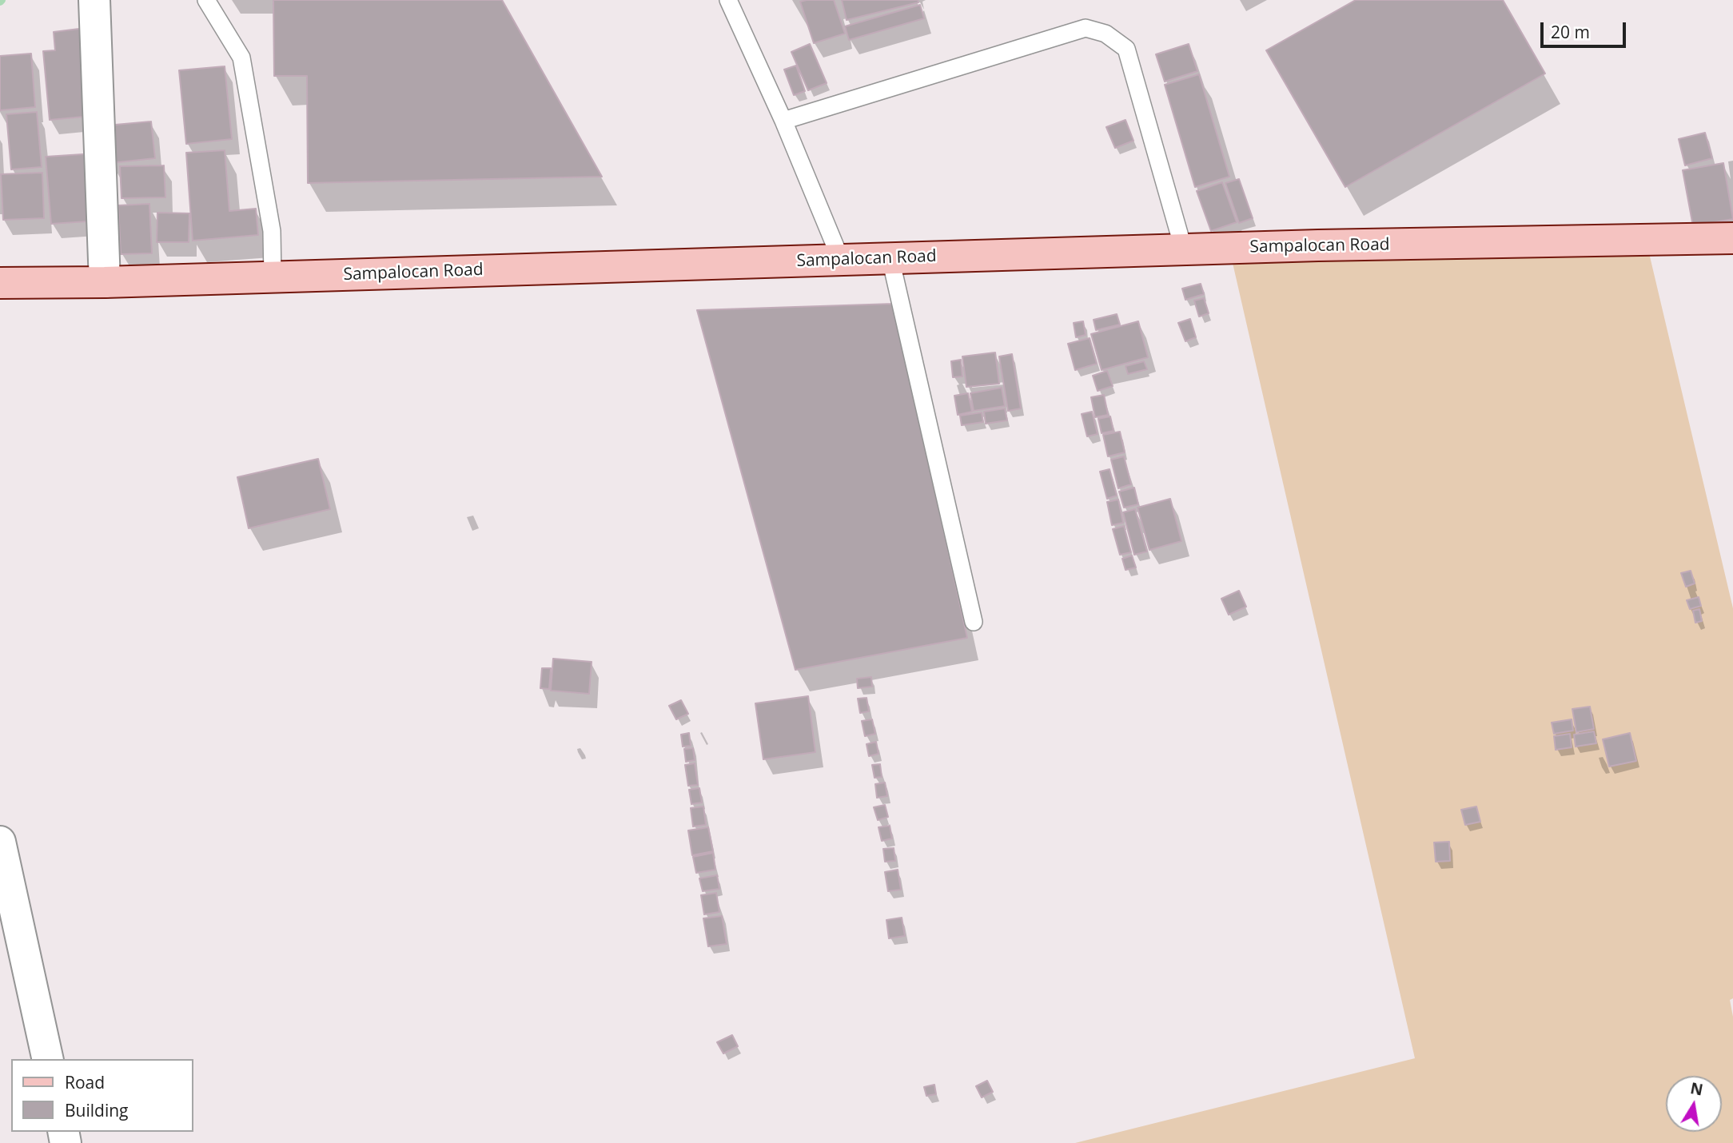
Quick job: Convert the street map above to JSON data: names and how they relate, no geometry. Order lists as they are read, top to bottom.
{
  "streets": {
    "main road": ["Sampalocan Road"]
  },
  "legend": ["Road", "Building"],
  "scale_bar": "20 m",
  "north": "top"
}
